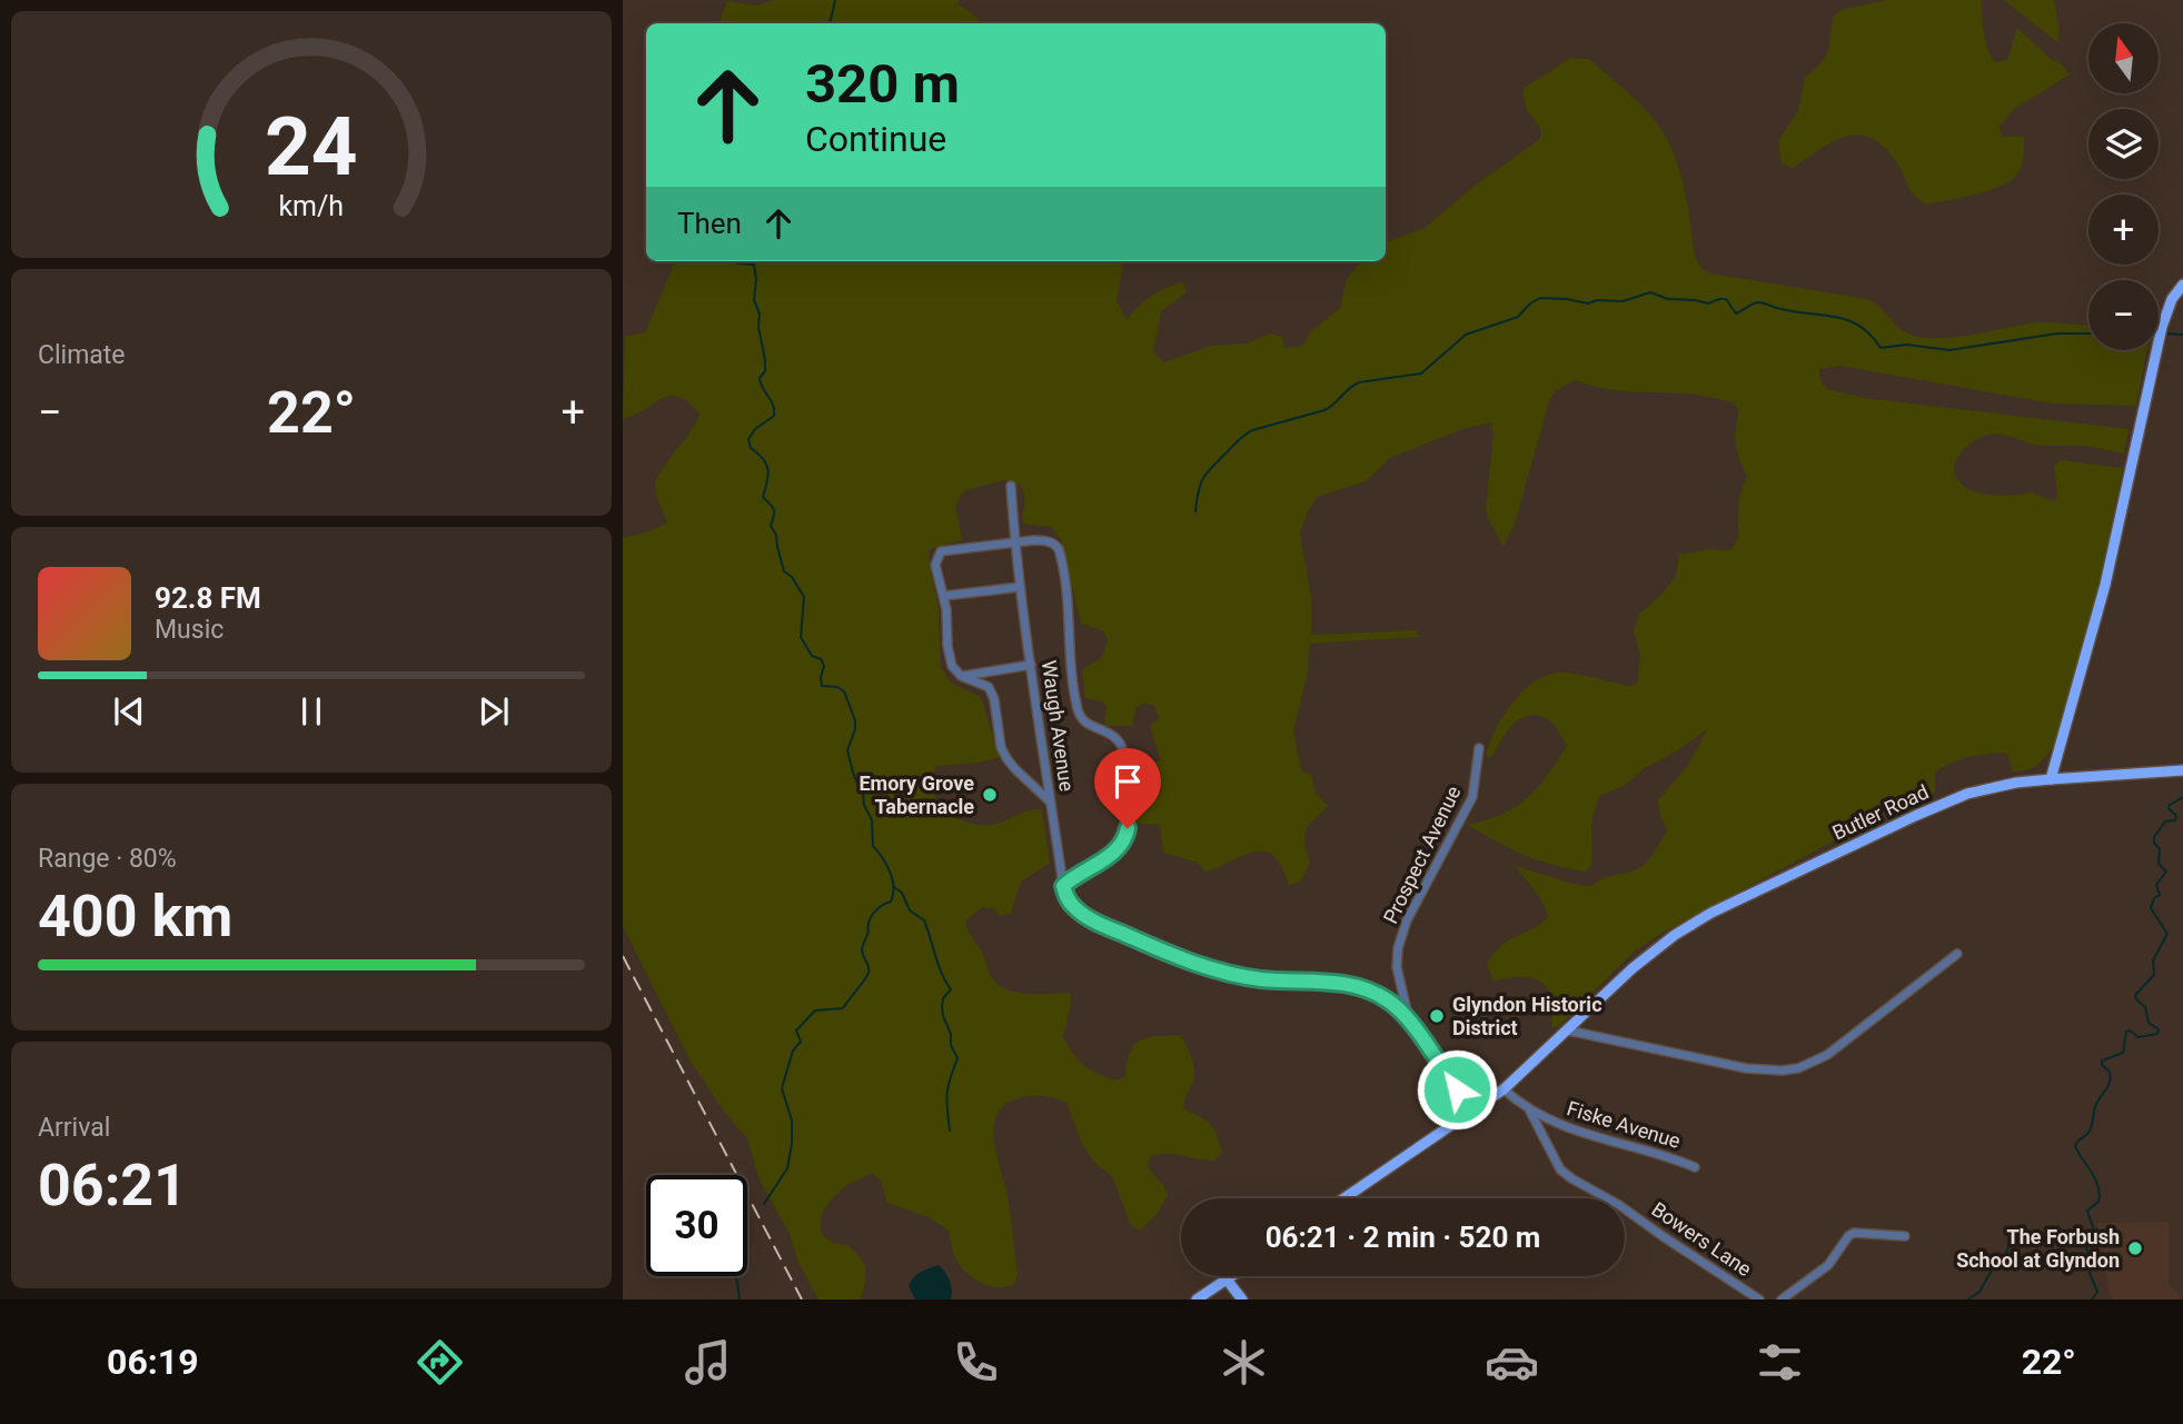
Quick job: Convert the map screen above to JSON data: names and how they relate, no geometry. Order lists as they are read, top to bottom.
{
  "streets": {
    "main road": ["Butler Road"],
    "street": [
      "Waugh Avenue",
      "Prospect Avenue",
      "Fiske Avenue",
      "Bowers Lane"
    ]
  },
  "crossings": [
    ["Waugh Avenue", "Prospect Avenue"],
    ["Butler Road", "Fiske Avenue"],
    ["Fiske Avenue", "Bowers Lane"]
  ],
  "places": ["Emory Grove Tabernacle", "Glyndon Historic District", "The Forbush School at Glyndon"],
  "north": "top",
  "page": {
    "map_buttons": ["+", "−"],
    "turn": ["320 m", "Continue"],
    "then": "Then",
    "tile": [
      "Climate",
      ["Range · 80%", "400 km"],
      ["Arrival", "06:21"]
    ],
    "heat": ["−", "22°", "+"],
    "song": ["92.8 FM", "Music"],
    "limit": "30",
    "trip": "06:21 · 2 min · 520 m",
    "tabs": ["06:19", "22°"],
    "gauge": ["24", "km/h"]
  }
}
